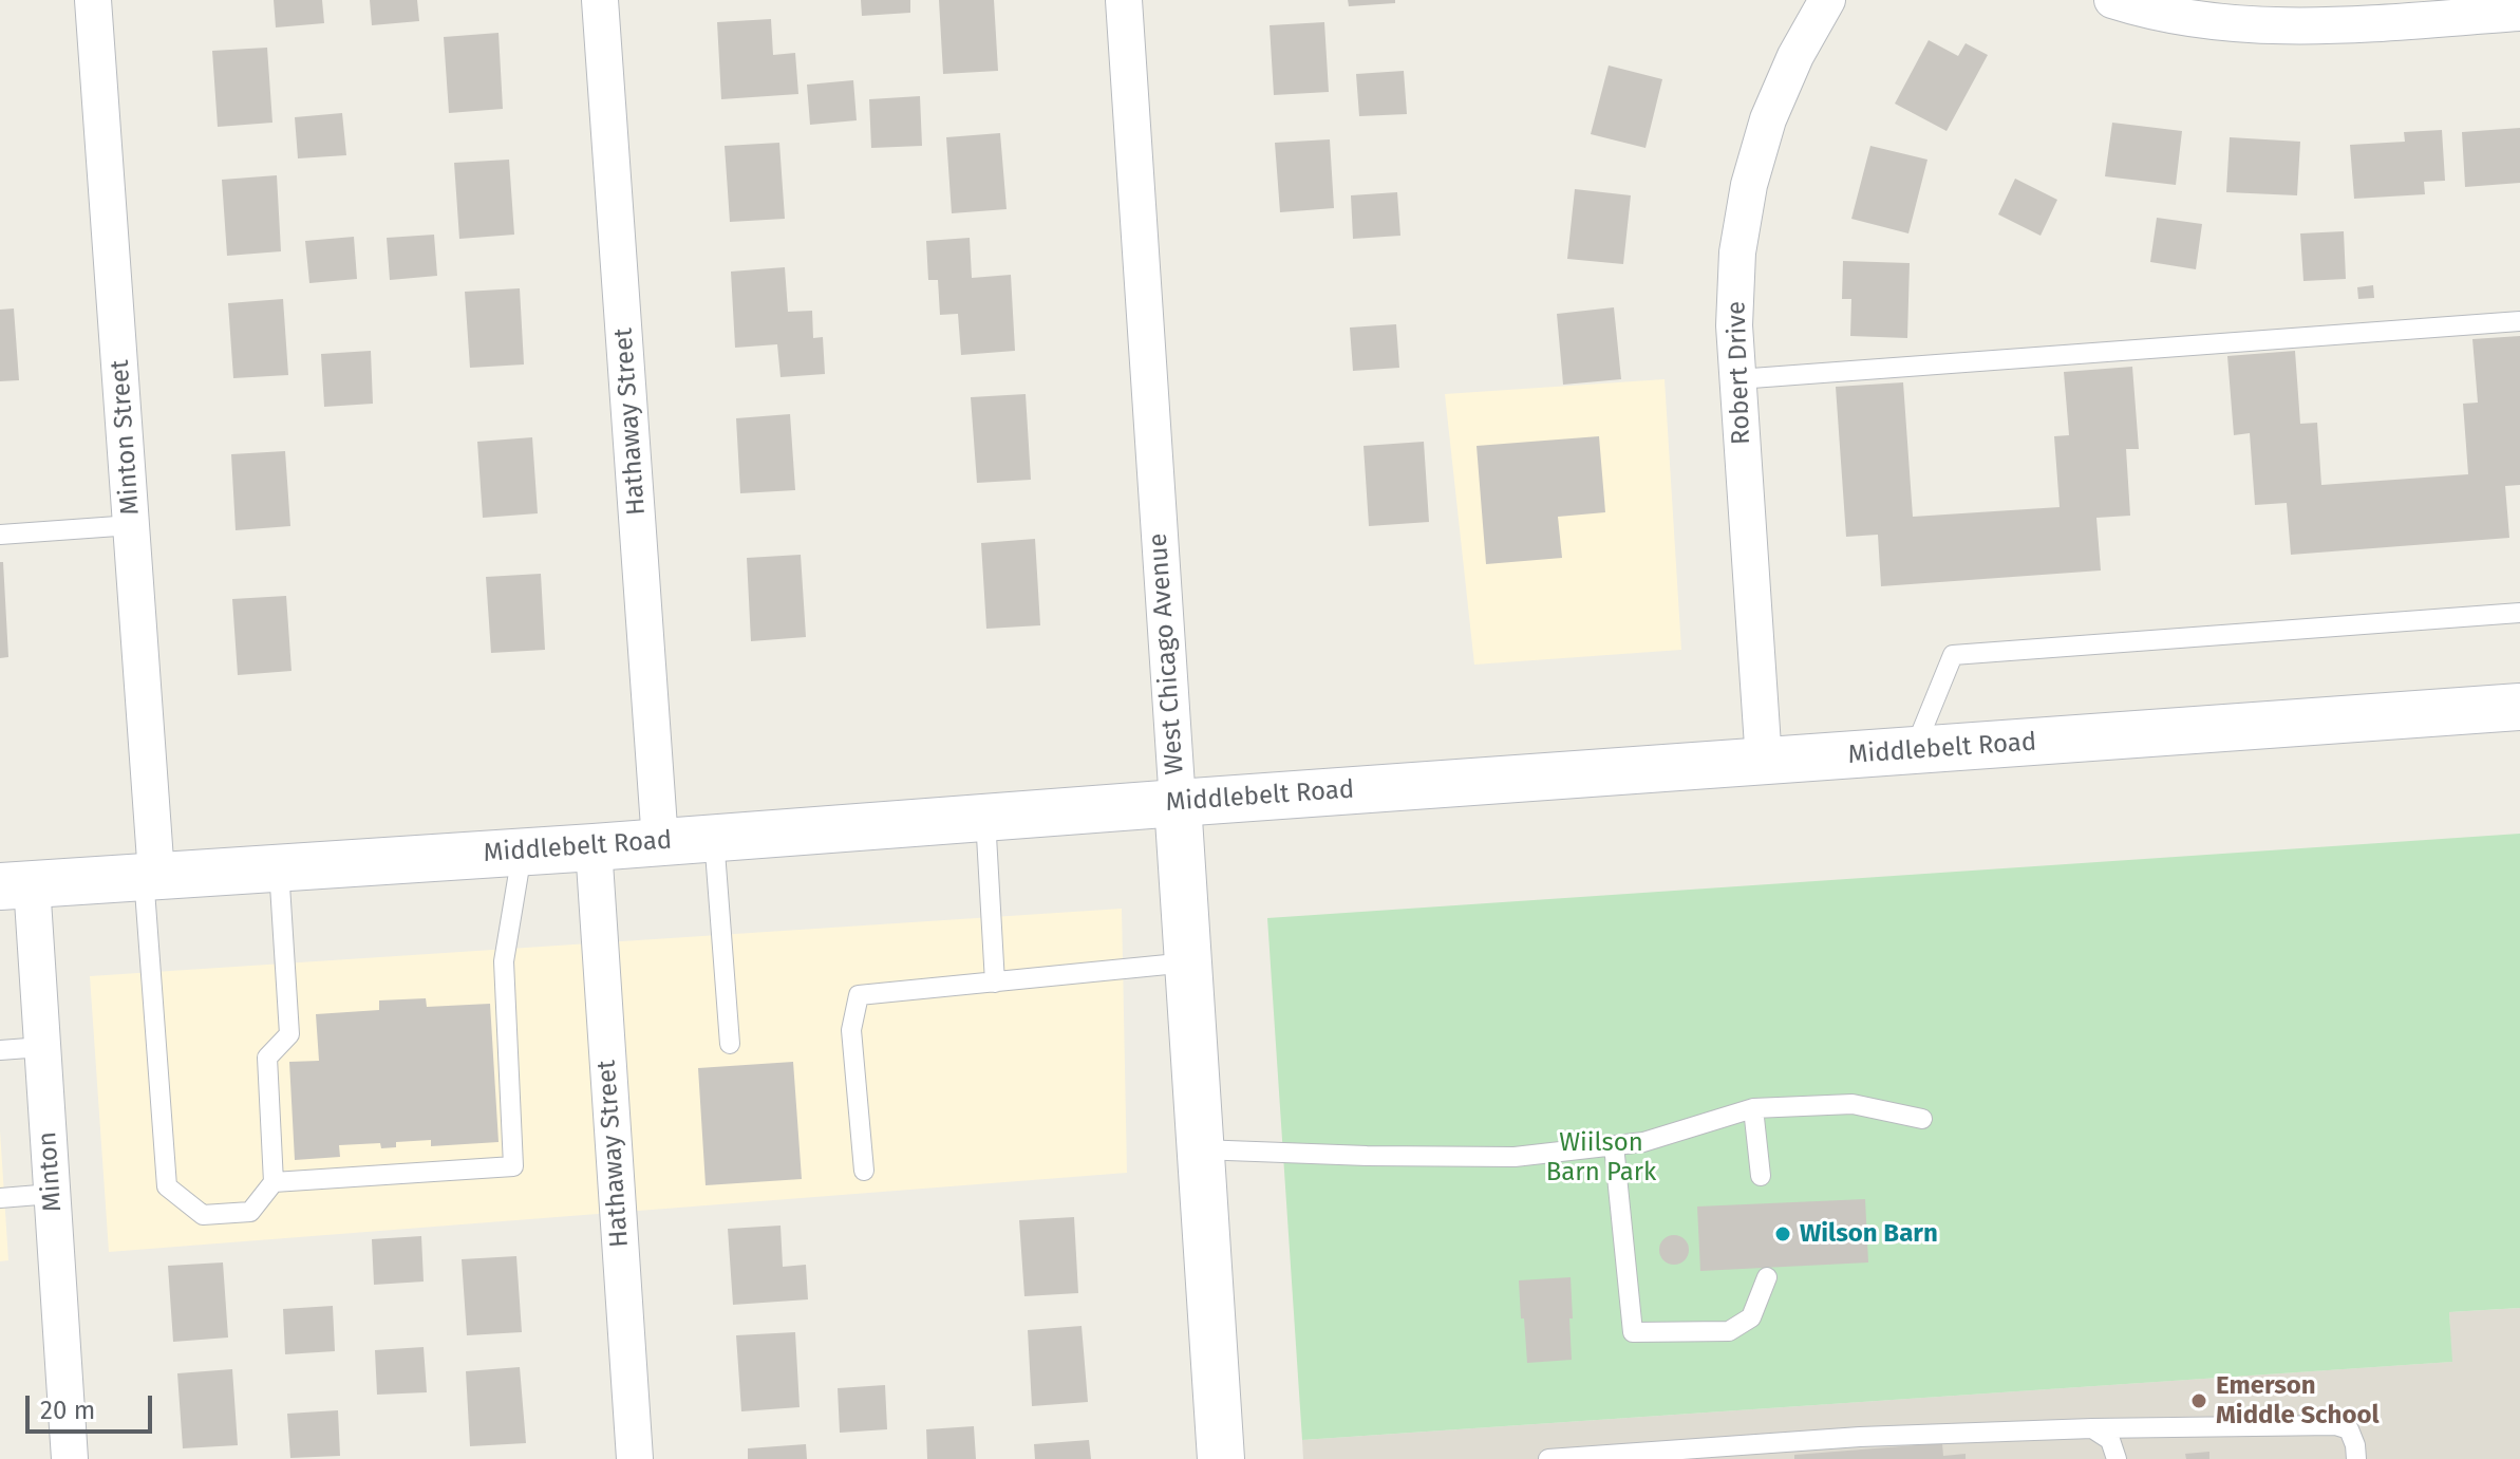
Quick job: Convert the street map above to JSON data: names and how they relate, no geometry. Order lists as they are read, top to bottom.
{
  "streets": {
    "main road": ["West Chicago Avenue", "Middlebelt Road"],
    "street": [
      "Robert Drive",
      "Hathaway Street",
      "Minton Street",
      "Minton"
    ]
  },
  "crossings": [
    ["Robert Drive", "Middlebelt Road"],
    ["Hathaway Street", "Middlebelt Road"],
    ["Minton Street", "Middlebelt Road"],
    ["West Chicago Avenue", "Middlebelt Road"],
    ["Middlebelt Road", "Minton"]
  ],
  "parks": ["Wiilson Barn Park"],
  "places": ["Wilson Barn", "Emerson Middle School"],
  "scale_bar": "20 m"
}
